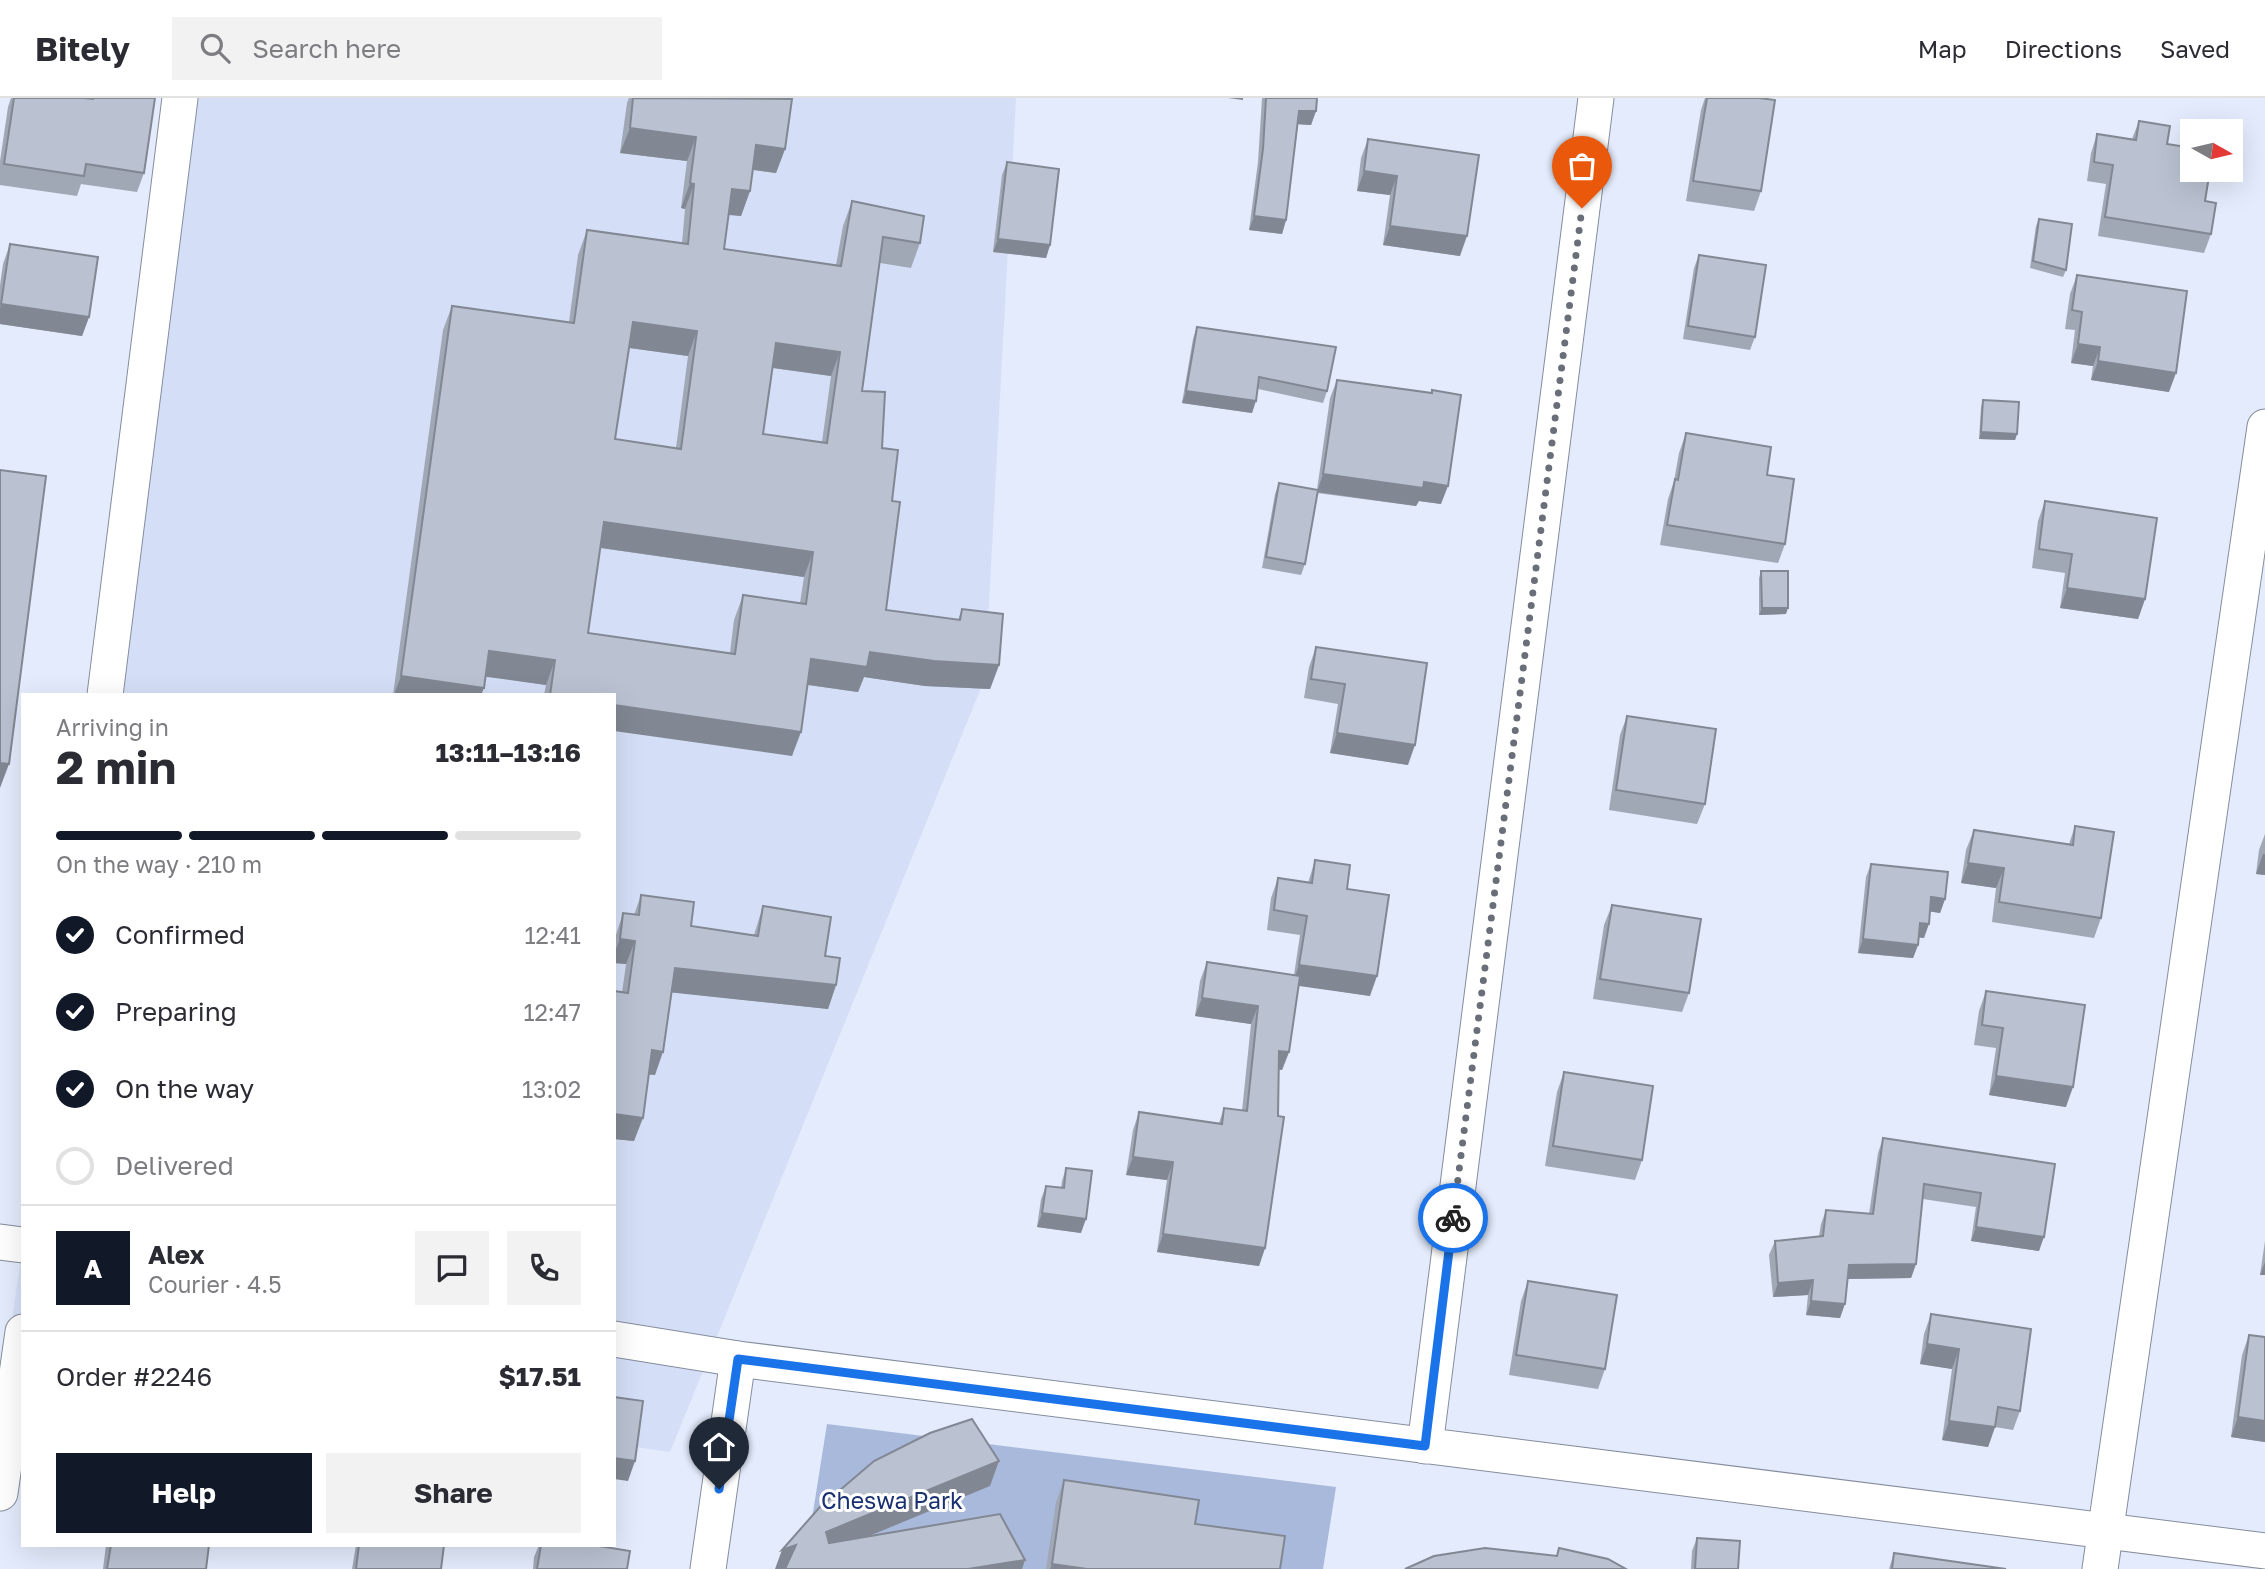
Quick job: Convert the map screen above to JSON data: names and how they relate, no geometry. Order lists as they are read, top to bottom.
{
  "parks": ["Cheswa Park"],
  "north": "right",
  "page": {
    "header": "Bitely",
    "search": "Search here",
    "nav": ["Map", "Directions", "Saved"],
    "heading": ["2 min", "Arriving in", "13:11–13:16"],
    "panel": [
      "Alex",
      "Courier · 4.5",
      "Order #2246",
      "$17.51"
    ],
    "bar": "On the way · 210 m",
    "list": [
      ["Confirmed", "12:41"],
      ["Preparing", "12:47"],
      ["On the way", "13:02"],
      "Delivered"
    ],
    "round": "A",
    "buttons": ["Help", "Share"]
  }
}
